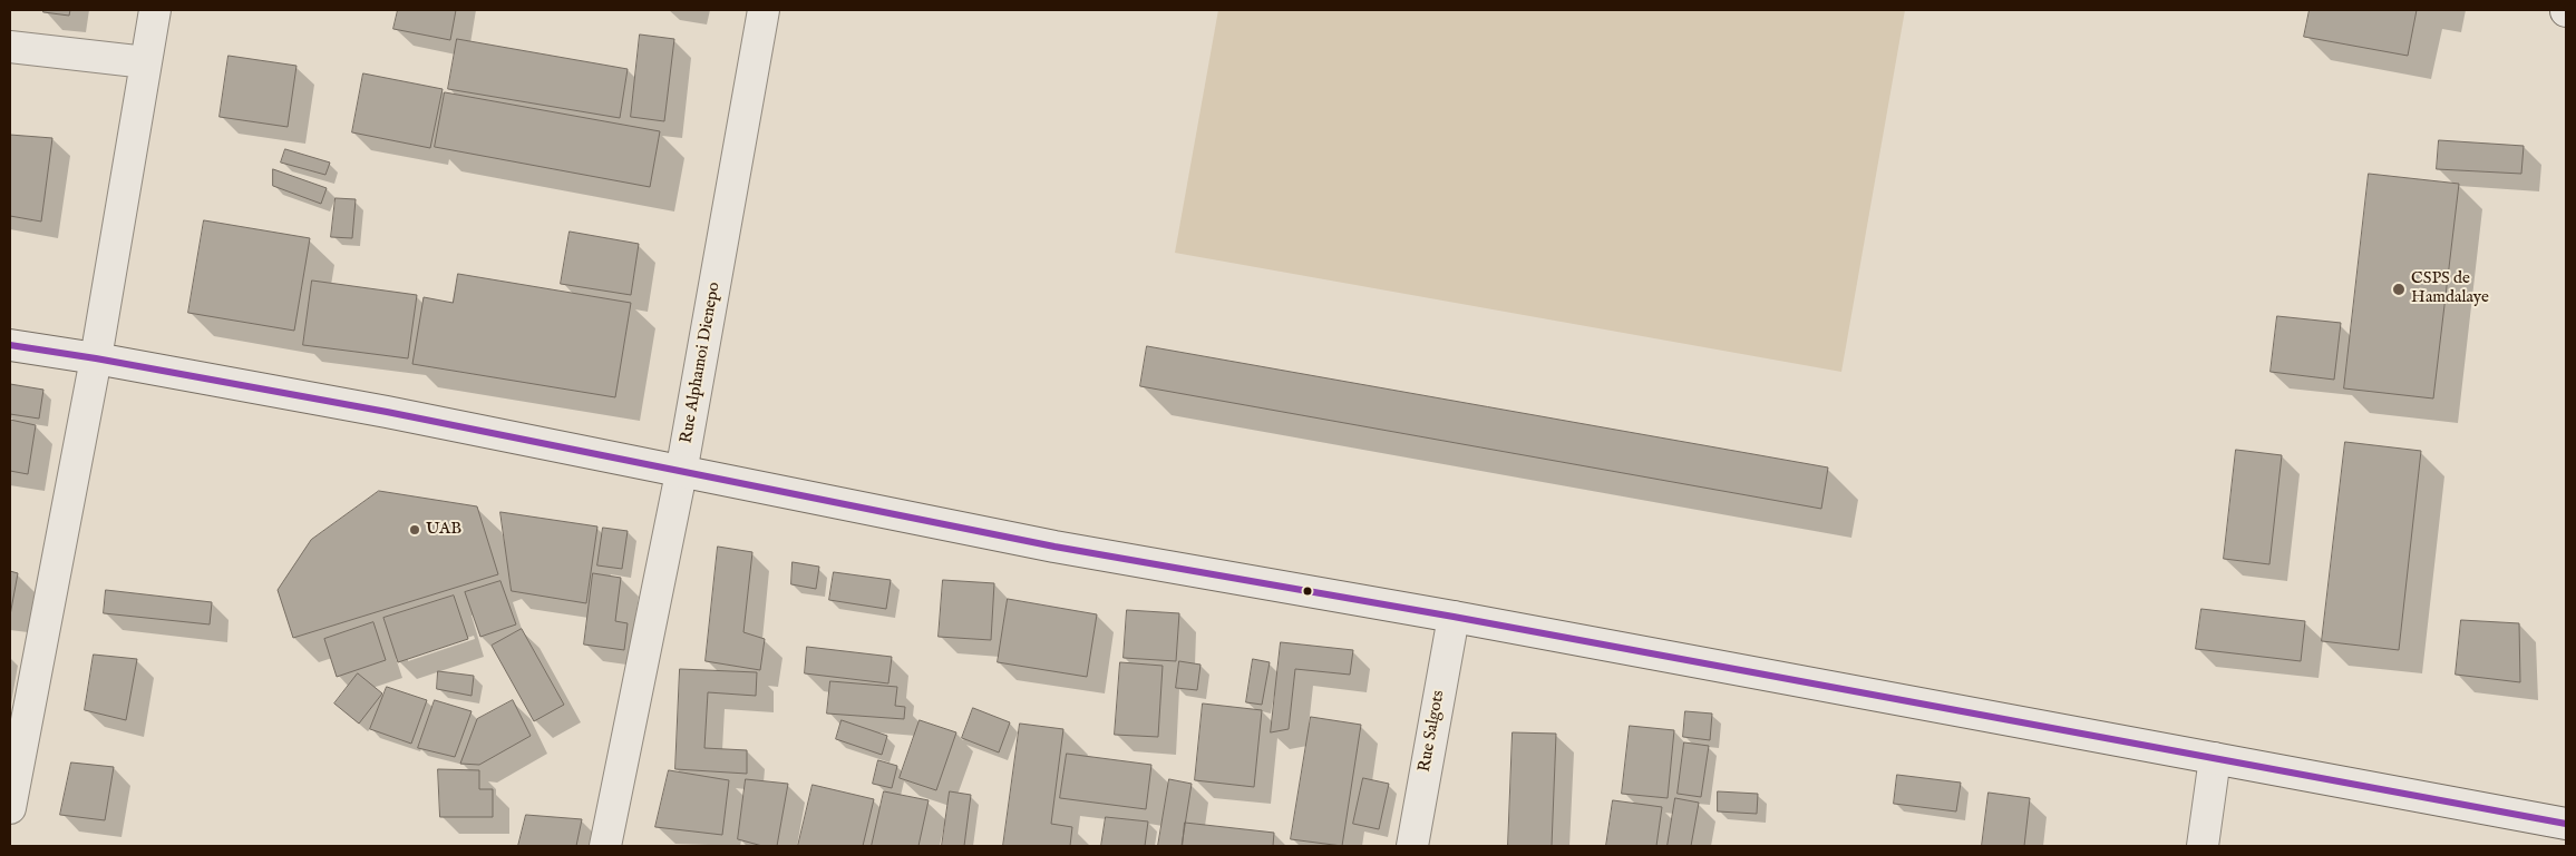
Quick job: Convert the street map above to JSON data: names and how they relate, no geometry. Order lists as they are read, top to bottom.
{
  "streets": {
    "street": ["Rue Alphamoi Dienepo", "Rue Salgots"]
  },
  "places": ["CSPS de Hamdalaye", "UAB"]
}
